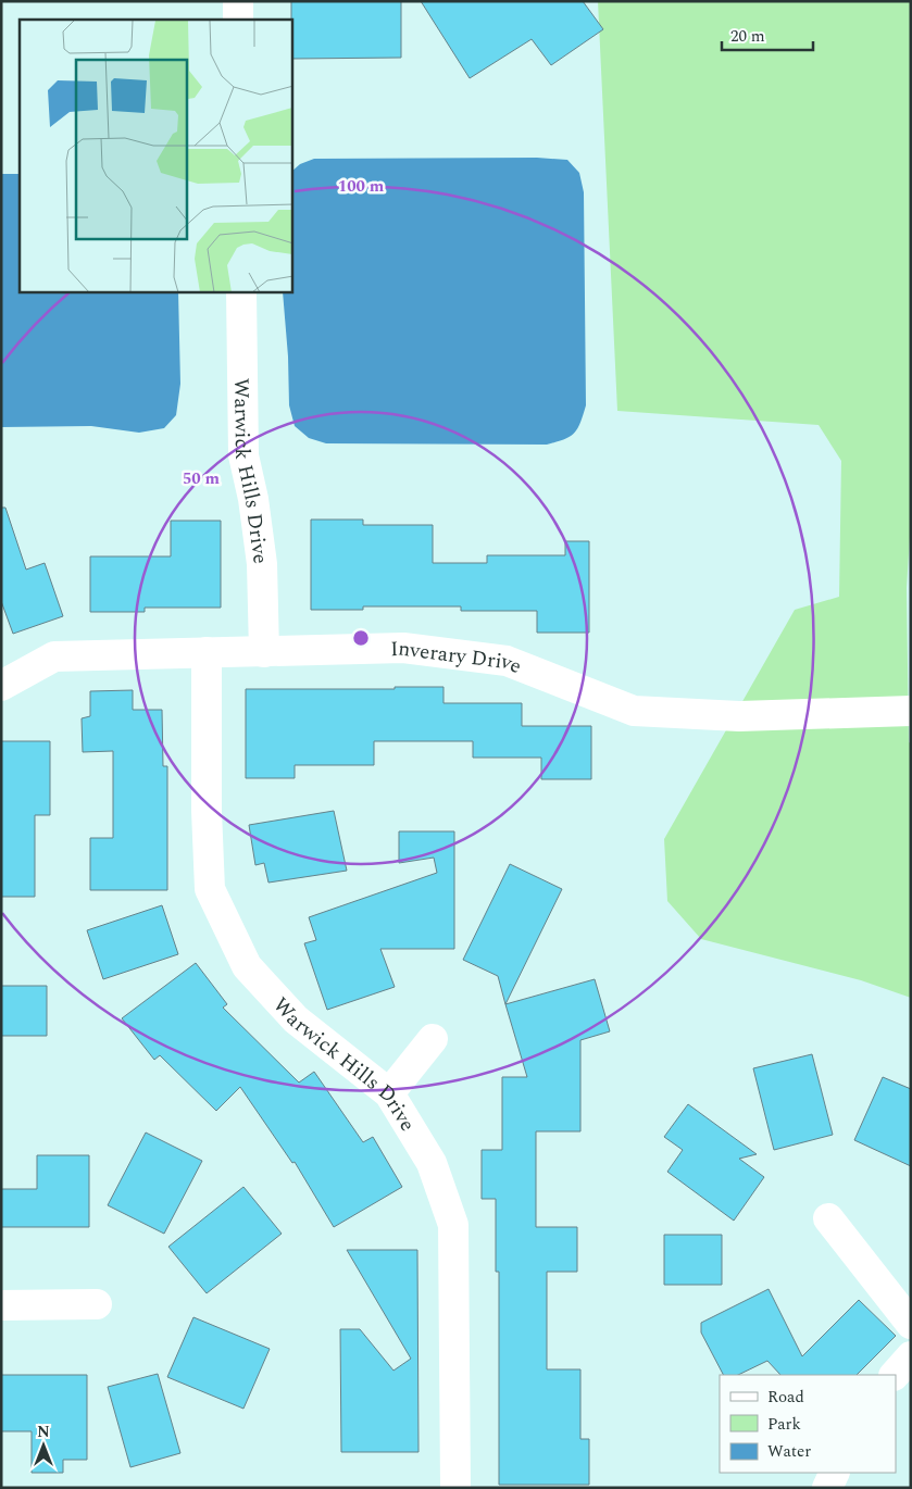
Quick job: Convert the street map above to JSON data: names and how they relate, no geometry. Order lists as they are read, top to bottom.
{
  "streets": {
    "street": ["Warwick Hills Drive", "Inverary Drive"]
  },
  "crossings": [
    ["Warwick Hills Drive", "Inverary Drive"]
  ],
  "legend": ["Road", "Park", "Water"],
  "scale_bar": "20 m",
  "north": "top",
  "rings": ["100 m", "50 m"]
}
